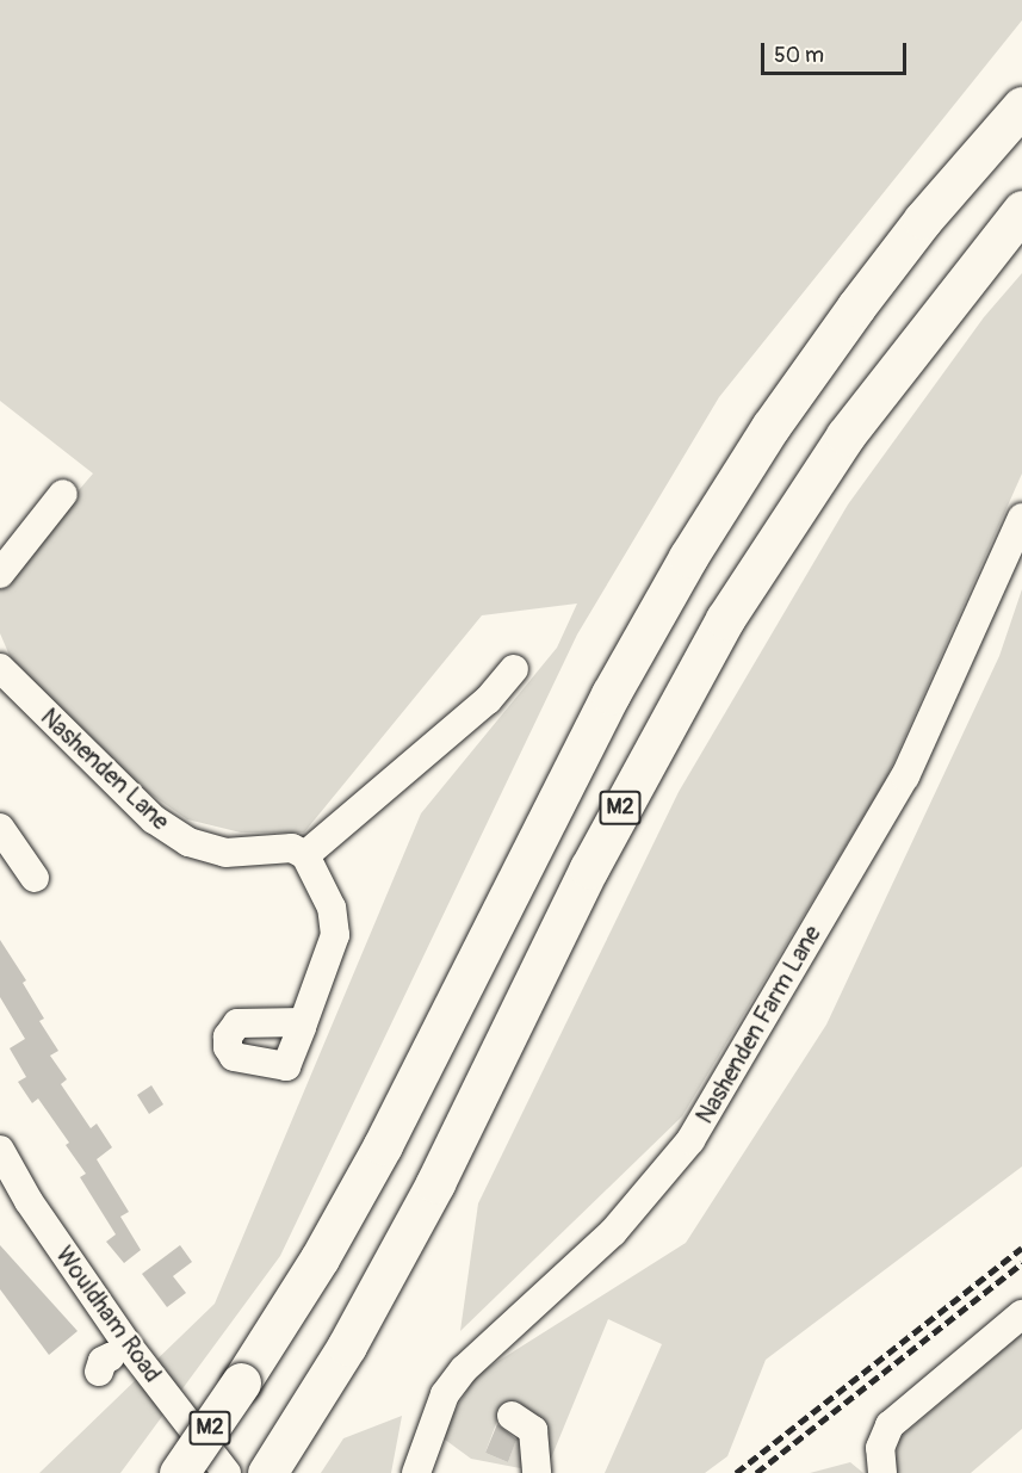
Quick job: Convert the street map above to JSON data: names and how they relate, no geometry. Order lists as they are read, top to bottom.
{
  "streets": {
    "highway": ["M2"],
    "street": ["Nashenden Lane", "Nashenden Farm Lane", "Wouldham Road"]
  },
  "scale_bar": "50 m"
}
